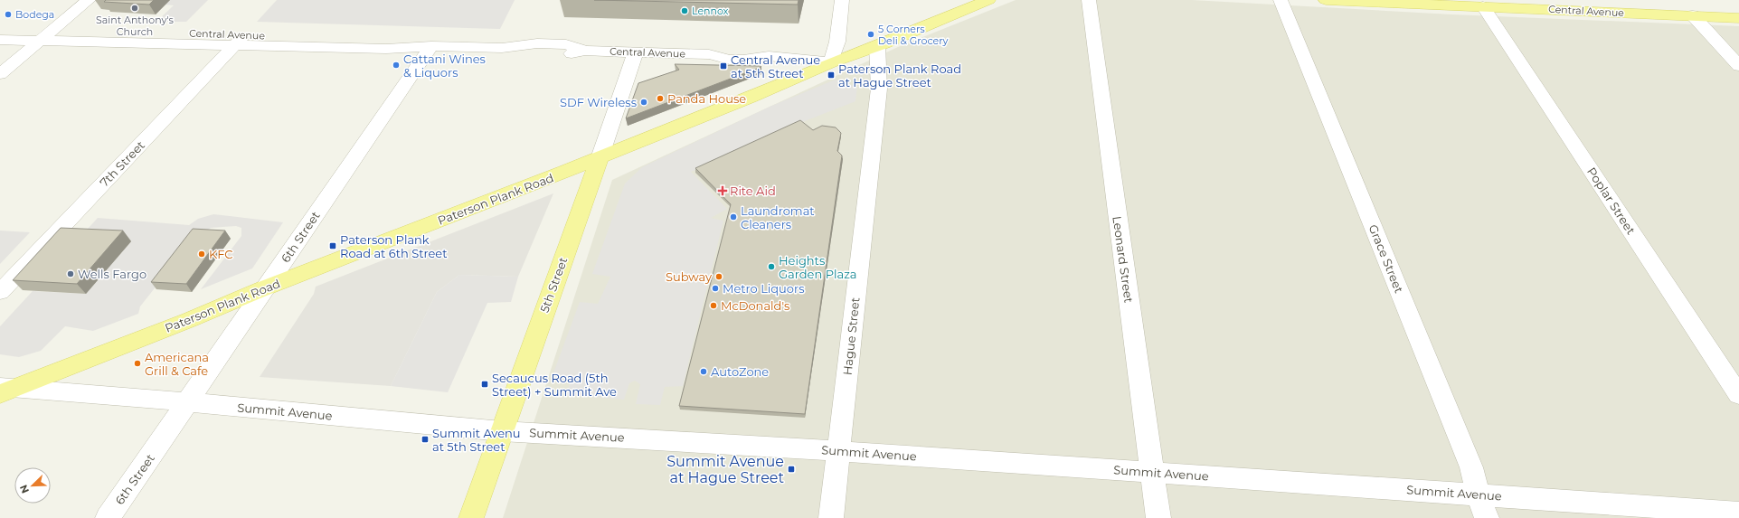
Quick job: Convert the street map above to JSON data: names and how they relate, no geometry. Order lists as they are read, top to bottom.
{
  "streets": {
    "main road": ["Central Avenue", "Paterson Plank Road", "5th Street"],
    "street": [
      "7th Street",
      "Poplar Street",
      "6th Street",
      "Grace Street",
      "Leonard Street",
      "Hague Street",
      "Summit Avenue"
    ]
  },
  "crossings": [
    ["Central Avenue", "7th Street"],
    ["Central Avenue", "Paterson Plank Road"],
    ["Central Avenue", "Poplar Street"],
    ["Central Avenue", "6th Street"],
    ["Central Avenue", "5th Street"],
    ["Paterson Plank Road", "6th Street"],
    ["Paterson Plank Road", "5th Street"],
    ["Paterson Plank Road", "Hague Street"],
    ["Paterson Plank Road", "Summit Avenue"],
    ["6th Street", "Summit Avenue"],
    ["Grace Street", "Summit Avenue"],
    ["Leonard Street", "Summit Avenue"],
    ["5th Street", "Summit Avenue"],
    ["Hague Street", "Summit Avenue"]
  ],
  "places": {
    "other": [
      "Saint Anthony's Church",
      "Lennox",
      "Bodega",
      "5 Corners Deli & Grocery",
      "Cattani Wines & Liquors",
      "Panda House",
      "SDF Wireless",
      "Laundromat Cleaners",
      "KFC",
      "Heights Garden Plaza",
      "Wells Fargo",
      "Subway",
      "Metro Liquors",
      "McDonald's",
      "Americana Grill & Cafe",
      "AutoZone"
    ],
    "transit": [
      "Central Avenue at 5th Street",
      "Paterson Plank Road at Hague Street",
      "Paterson Plank Road at 6th Street",
      "Secaucus Road (5th Street) + Summit Ave",
      "Summit Avenu at 5th Street",
      "Summit Avenue at Hague Street"
    ],
    "health": ["Rite Aid"]
  },
  "north": "bottom left"
}
